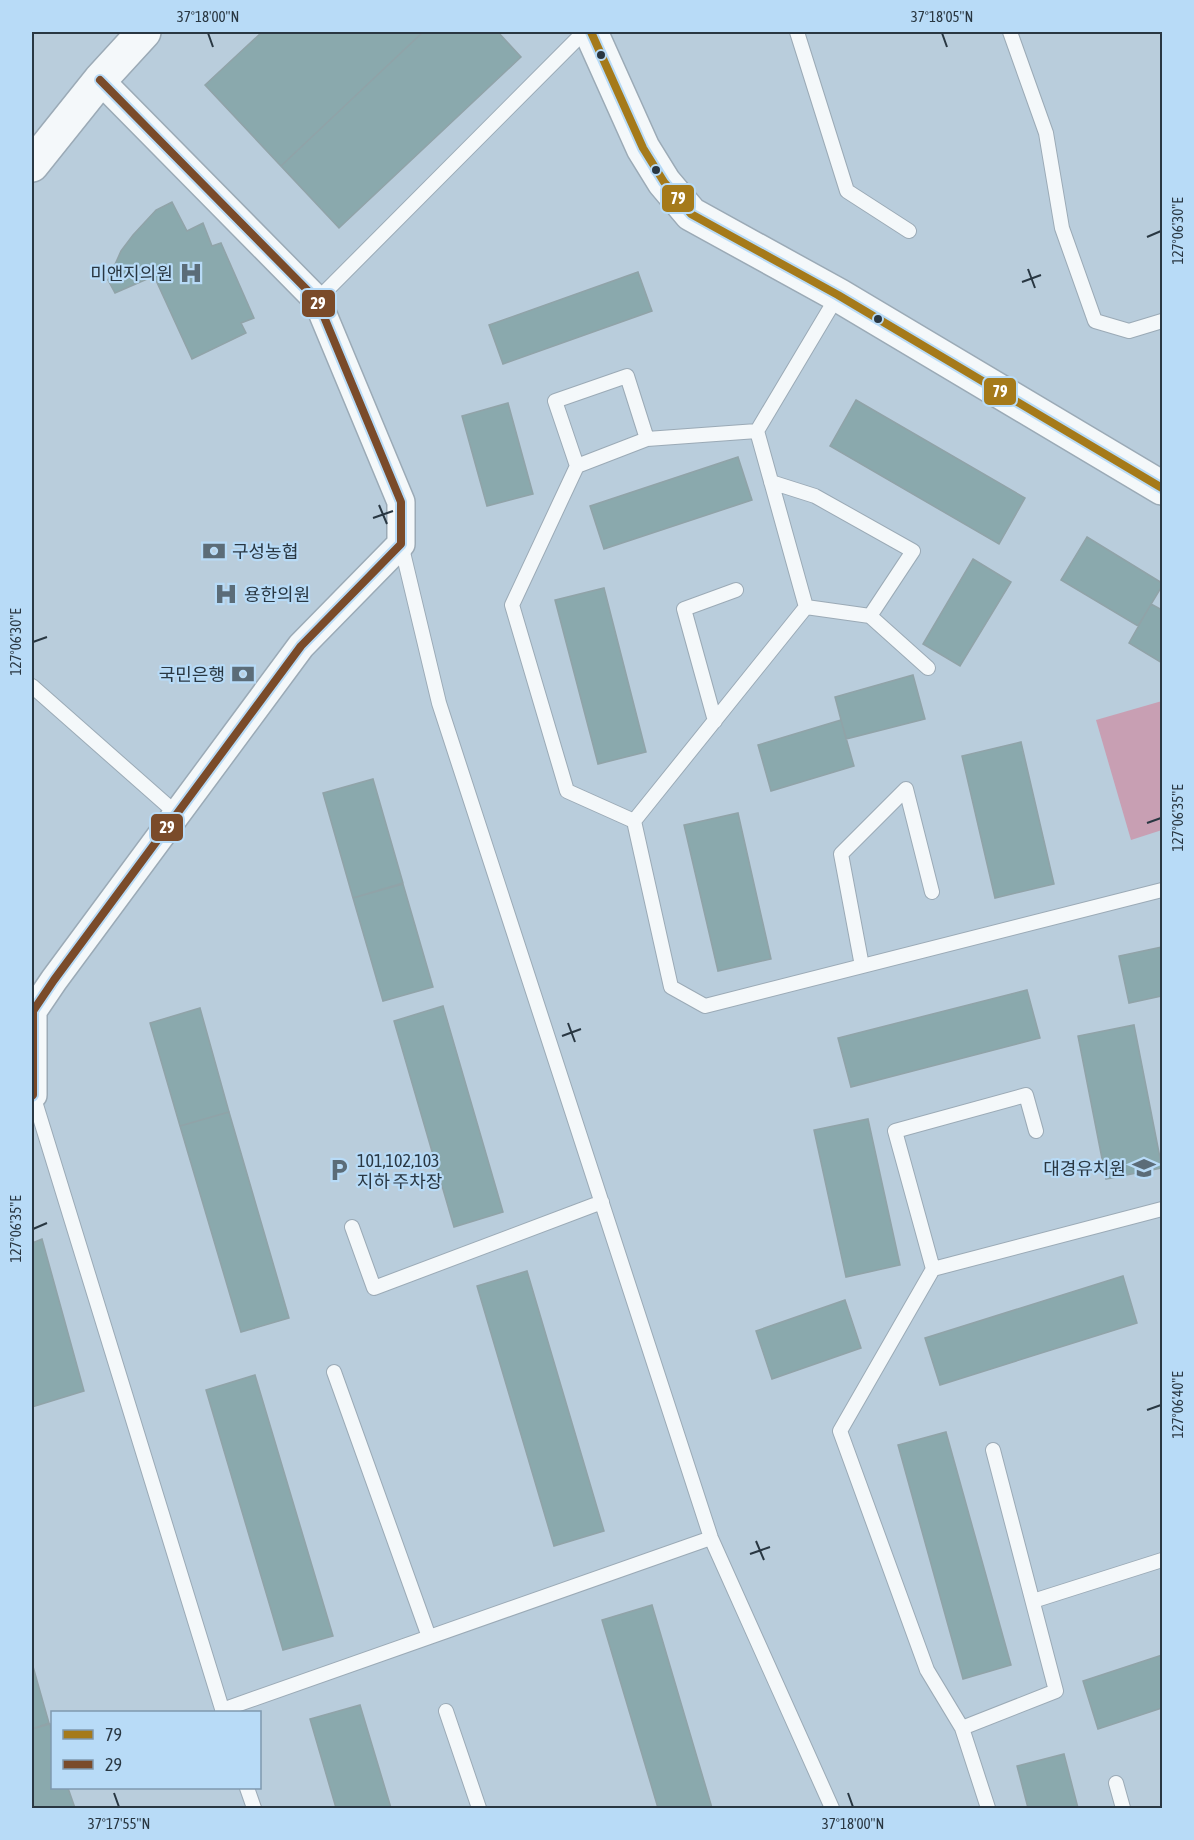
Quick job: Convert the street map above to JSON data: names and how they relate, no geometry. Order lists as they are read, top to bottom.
{
  "places": {
    "hospital": ["미앤지의원", "용한의원"],
    "bank": ["구성농협", "국민은행"],
    "school or university": ["대경유치원"],
    "parking": ["101,102,103 지하 주차장"]
  },
  "lines": ["transit line 79", "transit line 29"],
  "legend": ["79", "29"],
  "coordinates": [
    "37°18'00\"N",
    "37°18'05\"N",
    "127°06'30\"E",
    "127°06'35\"E",
    "127°06'40\"E",
    "37°17'55\"N"
  ]
}
